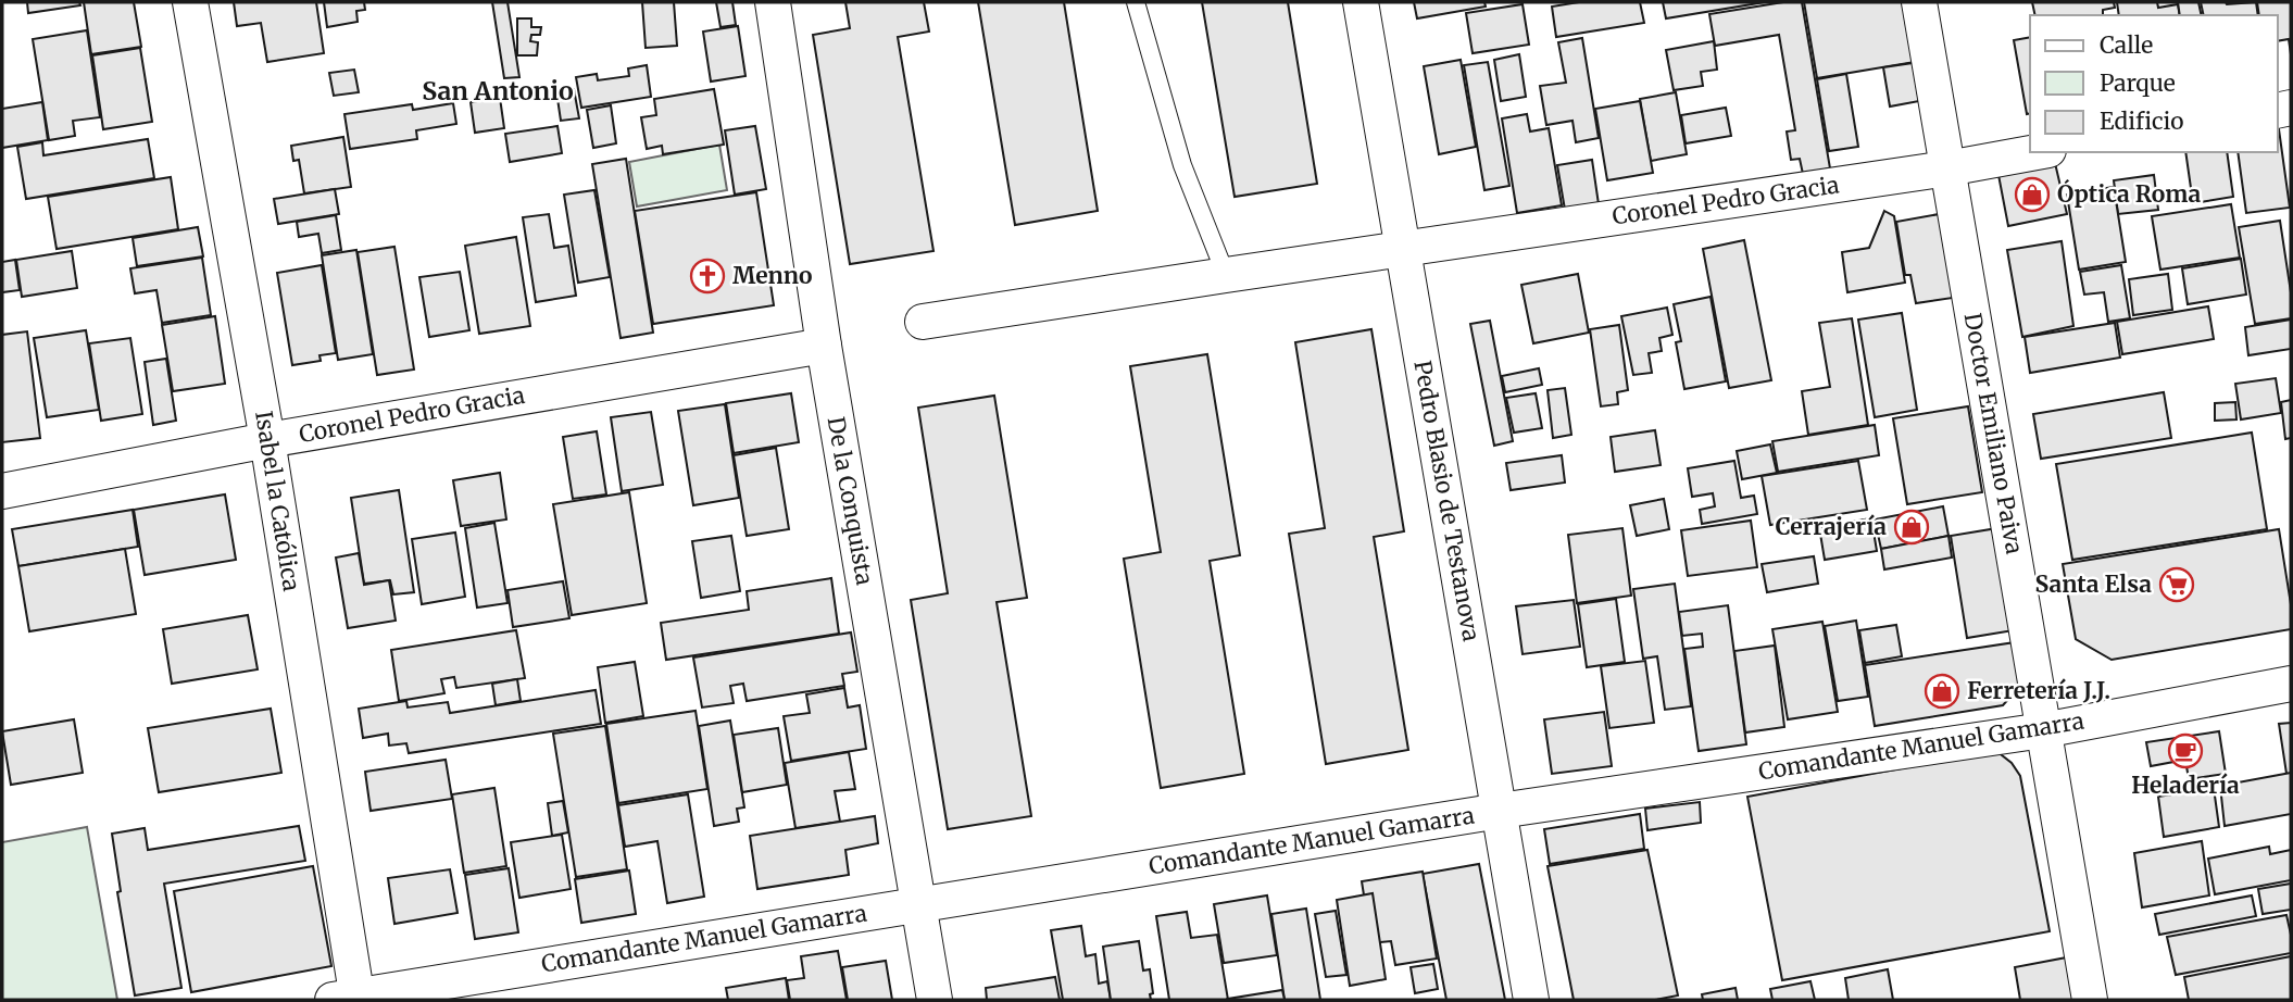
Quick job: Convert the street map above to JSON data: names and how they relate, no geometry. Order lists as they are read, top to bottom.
{
  "streets": {
    "street": [
      "Coronel Pedro Gracia",
      "Doctor Emiliano Paiva",
      "Isabel la Católica",
      "De la Conquista",
      "Pedro Blasio de Testanova",
      "Comandante Manuel Gamarra"
    ]
  },
  "crossings": [
    ["Coronel Pedro Gracia", "Doctor Emiliano Paiva"],
    ["Coronel Pedro Gracia", "Isabel la Católica"],
    ["Coronel Pedro Gracia", "De la Conquista"],
    ["Coronel Pedro Gracia", "Pedro Blasio de Testanova"],
    ["Doctor Emiliano Paiva", "Comandante Manuel Gamarra"],
    ["Isabel la Católica", "Comandante Manuel Gamarra"],
    ["De la Conquista", "Comandante Manuel Gamarra"],
    ["Pedro Blasio de Testanova", "Comandante Manuel Gamarra"]
  ],
  "districts": ["San Antonio"],
  "places": {
    "shop": ["Óptica Roma", "Cerrajería", "Ferretería J.J."],
    "church": ["Menno"],
    "supermarket": ["Santa Elsa"],
    "cafe": ["Heladería"]
  },
  "legend": ["Calle", "Parque", "Edificio"]
}
